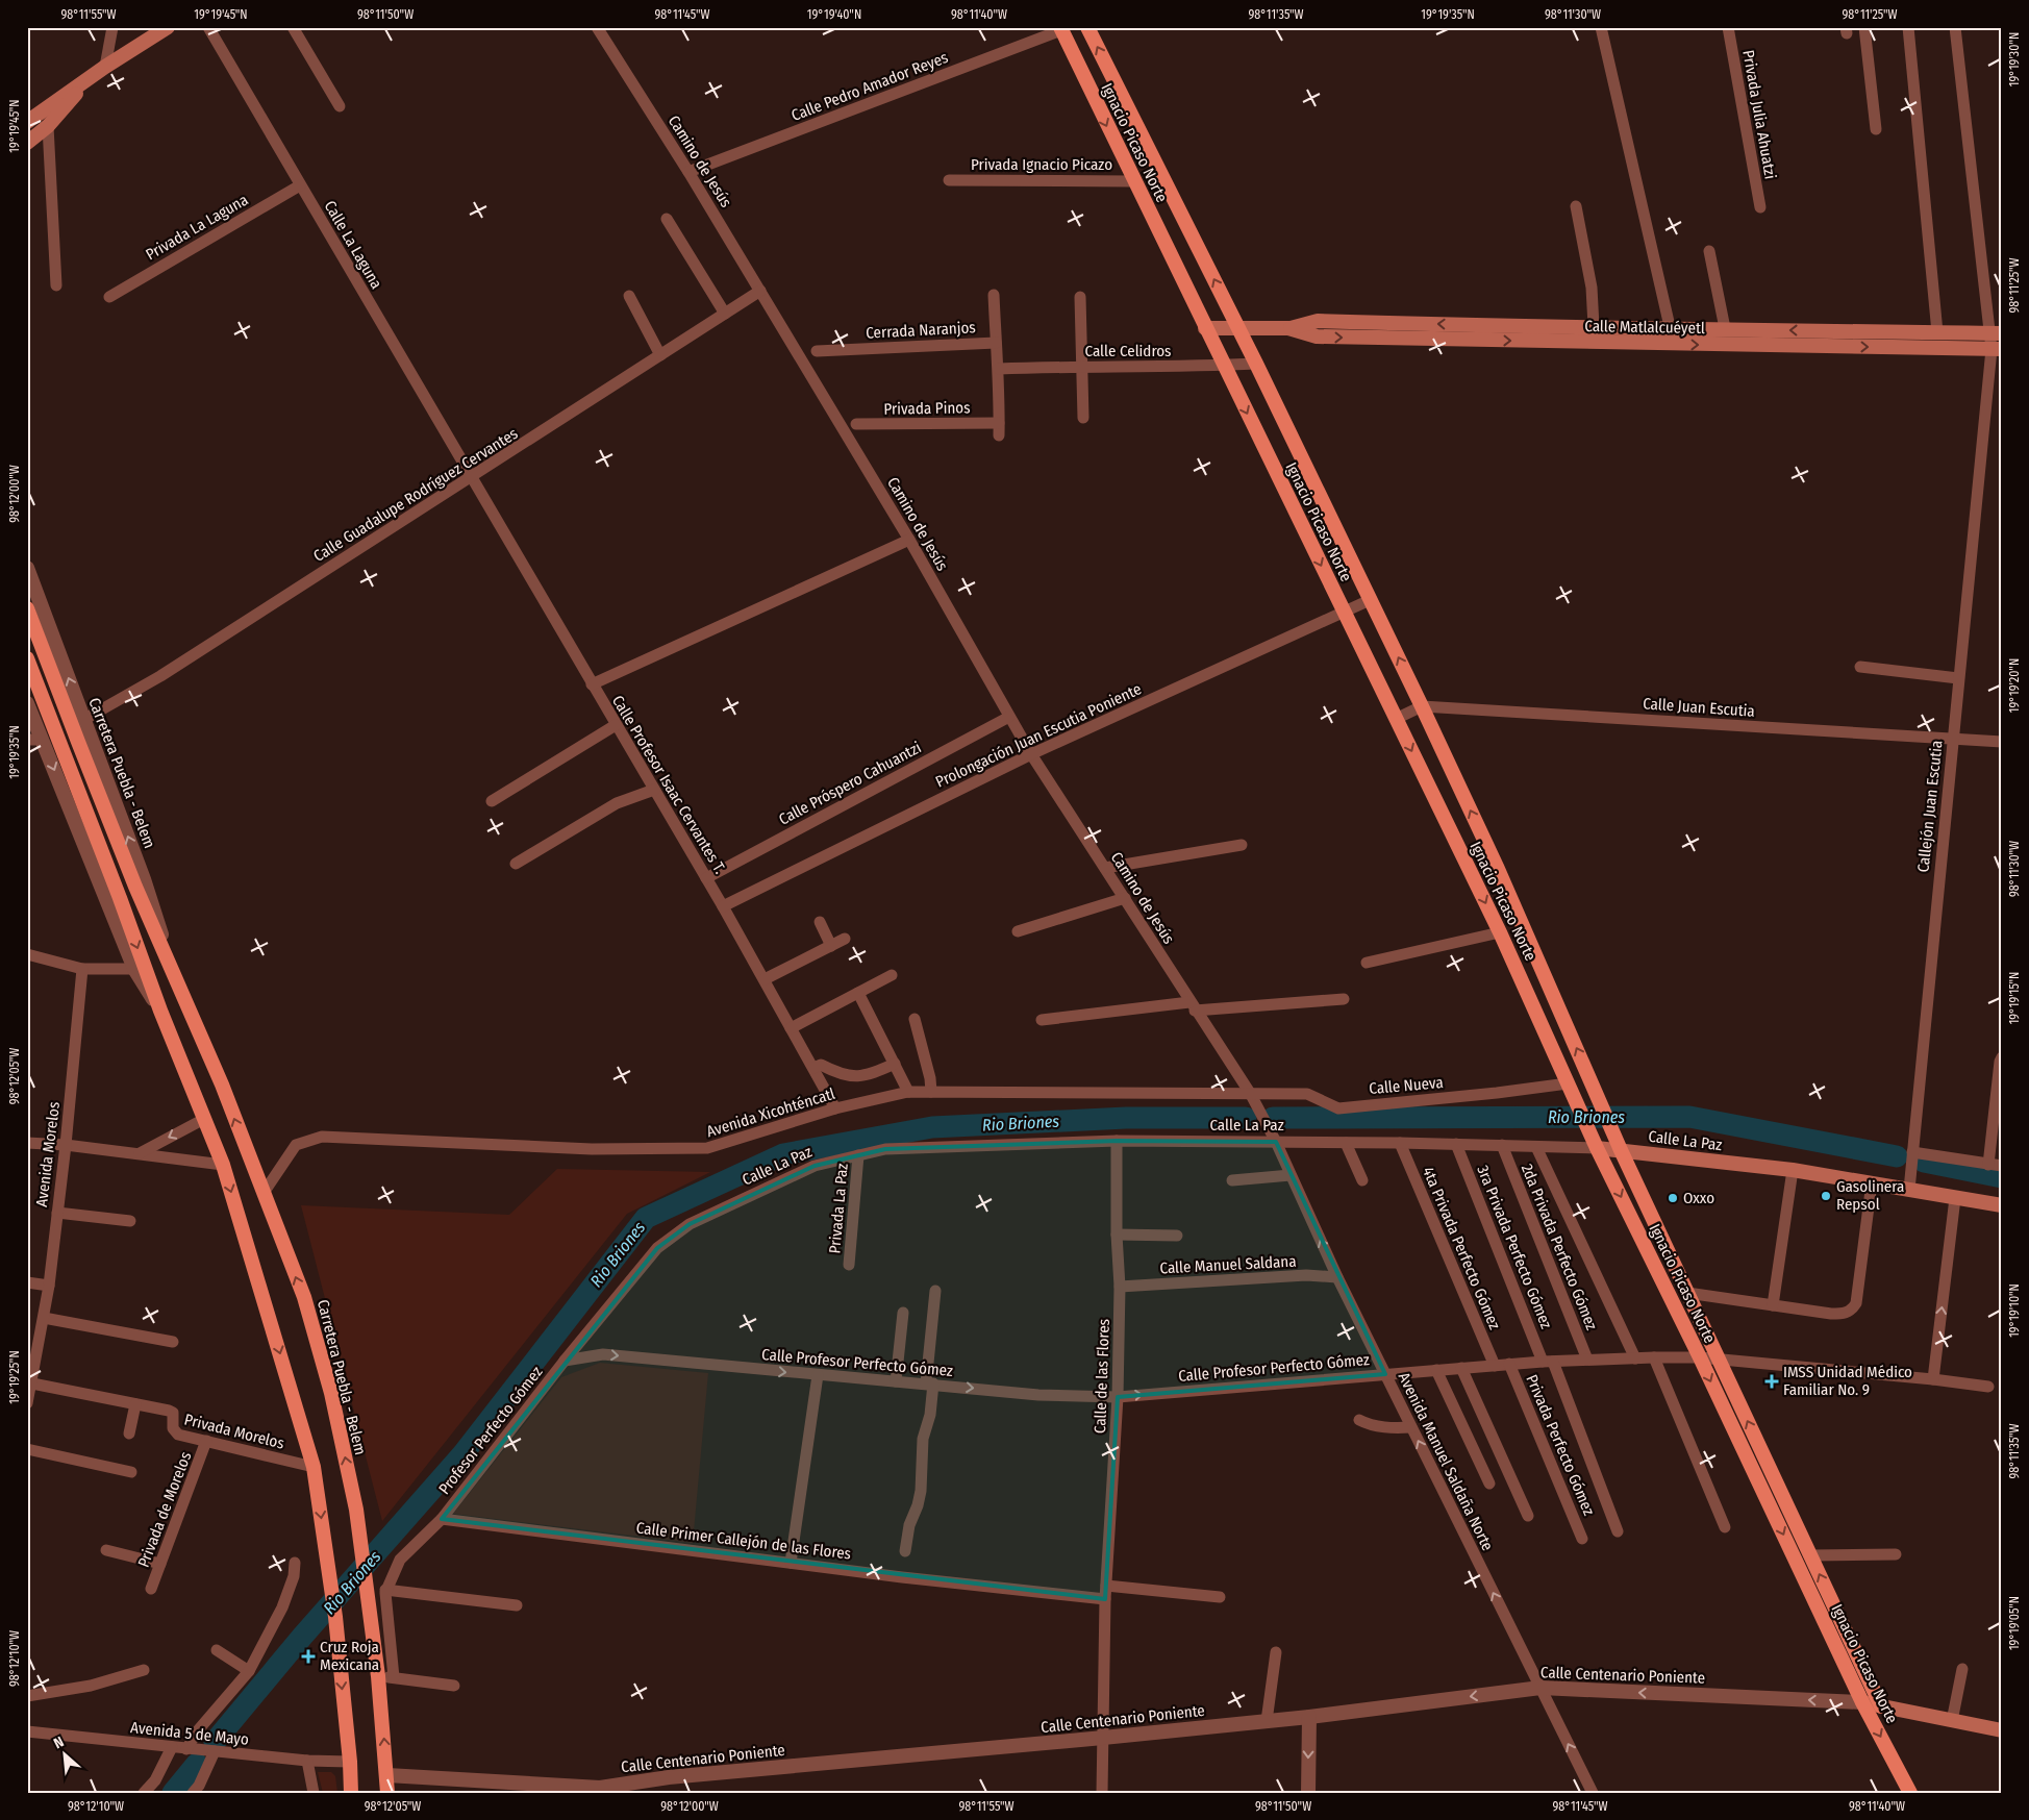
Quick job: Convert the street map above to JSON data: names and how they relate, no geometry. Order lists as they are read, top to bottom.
{
  "streets": {
    "main road": [
      "Ignacio Picaso Norte",
      "Calle Matlalcuéyetl",
      "Carretera Puebla - Belem",
      "Calle La Paz"
    ],
    "street": [
      "Calle Pedro Amador Reyes",
      "Privada Julia Ahuatzi",
      "Camino de Jesús",
      "Privada Ignacio Picazo",
      "Privada La Laguna",
      "Calle La Laguna",
      "Cerrada Naranjos",
      "Calle Celidros",
      "Privada Pinos",
      "Calle Guadalupe Rodríguez Cervantes",
      "Calle Juan Escutia",
      "Prolongación Juan Escutia Poniente",
      "Calle Próspero Cahuantzi",
      "Calle Profesor Isaac Cervantes T.",
      "Callejón Juan Escutia",
      "Calle Nueva",
      "Avenida Xicohténcatl",
      "Avenida Morelos",
      "Privada La Paz",
      "3ra Privada Perfecto Gómez",
      "2da Privada Perfecto Gómez",
      "4ta Privada Perfecto Gómez",
      "Calle Manuel Saldana",
      "Calle Profesor Perfecto Gómez",
      "Calle de las Flores",
      "Profesor Perfecto Gómez",
      "Privada Morelos",
      "Privada Perfecto Gómez",
      "Avenida Manuel Saldaña Norte",
      "Privada de Morelos",
      "Calle Primer Callejón de las Flores",
      "Calle Centenario Poniente",
      "Avenida 5 de Mayo"
    ]
  },
  "crossings": [
    ["Calle Pedro Amador Reyes", "Ignacio Picaso Norte"],
    ["Calle Pedro Amador Reyes", "Camino de Jesús"],
    ["Ignacio Picaso Norte", "Privada Ignacio Picazo"],
    ["Ignacio Picaso Norte", "Calle Matlalcuéyetl"],
    ["Ignacio Picaso Norte", "Calle Celidros"],
    ["Ignacio Picaso Norte", "Calle Juan Escutia"],
    ["Ignacio Picaso Norte", "Prolongación Juan Escutia Poniente"],
    ["Ignacio Picaso Norte", "Calle Nueva"],
    ["Ignacio Picaso Norte", "Calle La Paz"],
    ["Ignacio Picaso Norte", "Calle Profesor Perfecto Gómez"],
    ["Ignacio Picaso Norte", "Calle Centenario Poniente"],
    ["Camino de Jesús", "Calle Guadalupe Rodríguez Cervantes"],
    ["Camino de Jesús", "Prolongación Juan Escutia Poniente"],
    ["Camino de Jesús", "Calle Próspero Cahuantzi"],
    ["Camino de Jesús", "Calle Nueva"],
    ["Camino de Jesús", "Avenida Xicohténcatl"],
    ["Camino de Jesús", "Calle La Paz"],
    ["Camino de Jesús", "Avenida Manuel Saldaña Norte"],
    ["Privada La Laguna", "Calle La Laguna"],
    ["Calle La Laguna", "Calle Guadalupe Rodríguez Cervantes"],
    ["Calle La Laguna", "Calle Profesor Isaac Cervantes T."],
    ["Calle Matlalcuéyetl", "Callejón Juan Escutia"],
    ["Calle Guadalupe Rodríguez Cervantes", "Carretera Puebla - Belem"],
    ["Calle Guadalupe Rodríguez Cervantes", "Calle Profesor Isaac Cervantes T."],
    ["Calle Juan Escutia", "Callejón Juan Escutia"],
    ["Prolongación Juan Escutia Poniente", "Calle Profesor Isaac Cervantes T."],
    ["Carretera Puebla - Belem", "Avenida Xicohténcatl"],
    ["Carretera Puebla - Belem", "Calle Centenario Poniente"],
    ["Calle Próspero Cahuantzi", "Calle Profesor Isaac Cervantes T."],
    ["Calle Profesor Isaac Cervantes T.", "Avenida Xicohténcatl"],
    ["Callejón Juan Escutia", "Calle La Paz"],
    ["Calle Nueva", "Avenida Xicohténcatl"],
    ["Calle La Paz", "Privada La Paz"],
    ["Calle La Paz", "3ra Privada Perfecto Gómez"],
    ["Calle La Paz", "2da Privada Perfecto Gómez"],
    ["Calle La Paz", "4ta Privada Perfecto Gómez"],
    ["Calle La Paz", "Calle Profesor Perfecto Gómez"],
    ["Calle La Paz", "Calle de las Flores"],
    ["Calle La Paz", "Profesor Perfecto Gómez"],
    ["Calle La Paz", "Avenida Manuel Saldaña Norte"],
    ["Avenida Morelos", "Privada Morelos"],
    ["3ra Privada Perfecto Gómez", "Calle Profesor Perfecto Gómez"],
    ["2da Privada Perfecto Gómez", "Calle Profesor Perfecto Gómez"],
    ["4ta Privada Perfecto Gómez", "Calle Profesor Perfecto Gómez"],
    ["Calle Manuel Saldana", "Calle de las Flores"],
    ["Calle Manuel Saldana", "Avenida Manuel Saldaña Norte"],
    ["Calle Profesor Perfecto Gómez", "Calle de las Flores"],
    ["Calle Profesor Perfecto Gómez", "Profesor Perfecto Gómez"],
    ["Calle Profesor Perfecto Gómez", "Privada Perfecto Gómez"],
    ["Calle Profesor Perfecto Gómez", "Avenida Manuel Saldaña Norte"],
    ["Calle de las Flores", "Calle Primer Callejón de las Flores"],
    ["Calle de las Flores", "Calle Centenario Poniente"],
    ["Profesor Perfecto Gómez", "Calle Primer Callejón de las Flores"],
    ["Privada Morelos", "Privada de Morelos"],
    ["Avenida Manuel Saldaña Norte", "Calle Centenario Poniente"]
  ],
  "one_way": ["Calle Profesor Perfecto Gómez", "Calle Centenario Poniente"],
  "water": ["Rio Briones"],
  "places": {
    "other": ["Gasolinera Repsol", "Oxxo"],
    "health": ["IMSS Unidad Médico Familiar No. 9", "Cruz Roja Mexicana"]
  },
  "north": "top left",
  "coordinates": [
    "98°11'55\"W",
    "19°19'45\"N",
    "98°11'50\"W",
    "98°11'45\"W",
    "19°19'40\"N",
    "98°11'40\"W",
    "98°11'35\"W",
    "19°19'35\"N",
    "98°11'30\"W",
    "98°11'25\"W",
    "19°19'30\"N",
    "98°12'00\"W",
    "19°19'20\"N",
    "19°19'15\"N",
    "98°12'05\"W",
    "19°19'10\"N",
    "19°19'25\"N",
    "19°19'05\"N",
    "98°12'10\"W"
  ]
}
